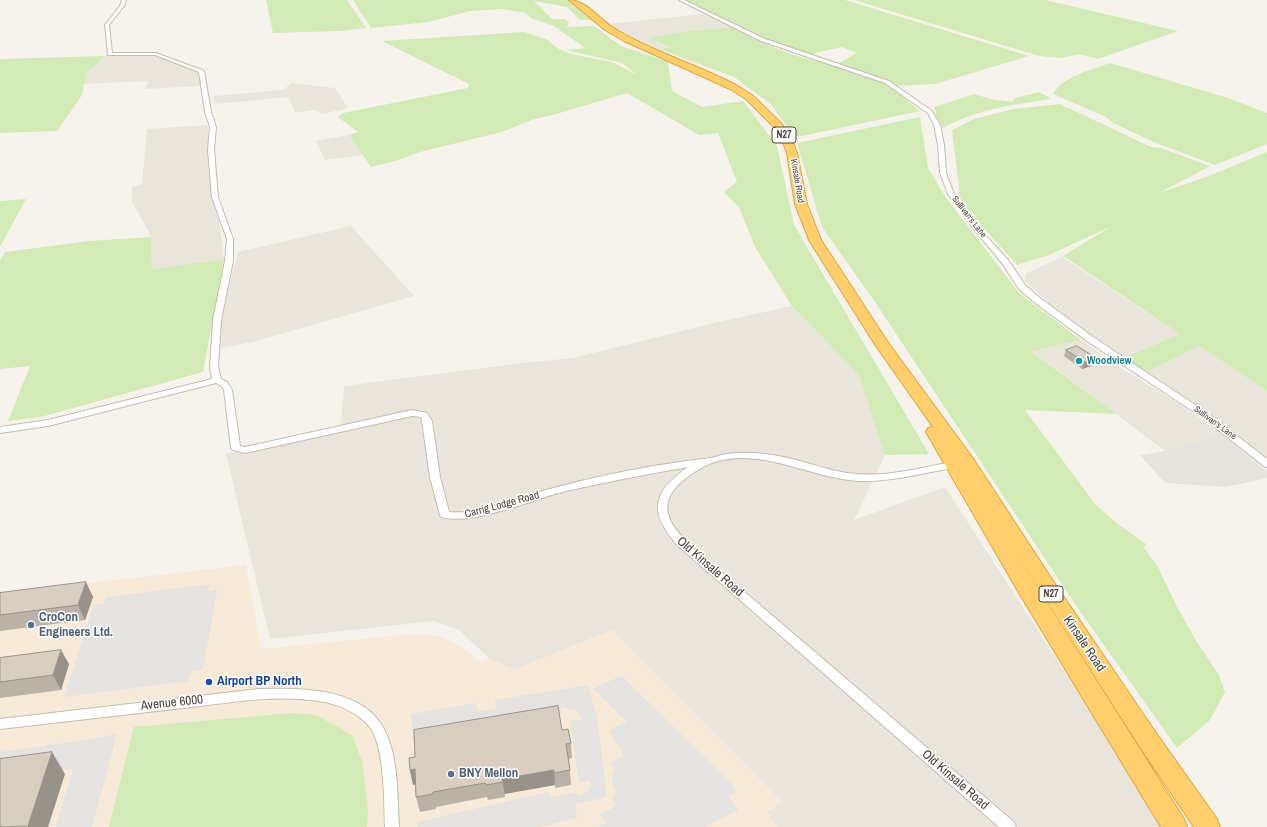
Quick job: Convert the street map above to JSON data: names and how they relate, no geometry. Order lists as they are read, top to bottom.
{
  "streets": {
    "highway": ["N27", "Kinsale Road"],
    "street": [
      "Sullivan's Lane",
      "Carrig Lodge Road",
      "Old Kinsale Road",
      "Avenue 6000"
    ]
  },
  "crossings": [
    ["Kinsale Road", "Old Kinsale Road"],
    ["Carrig Lodge Road", "Old Kinsale Road"]
  ],
  "places": [
    "Woodview",
    "CroCon Engineers Ltd.",
    "Airport BP North",
    "BNY Mellon"
  ]
}
